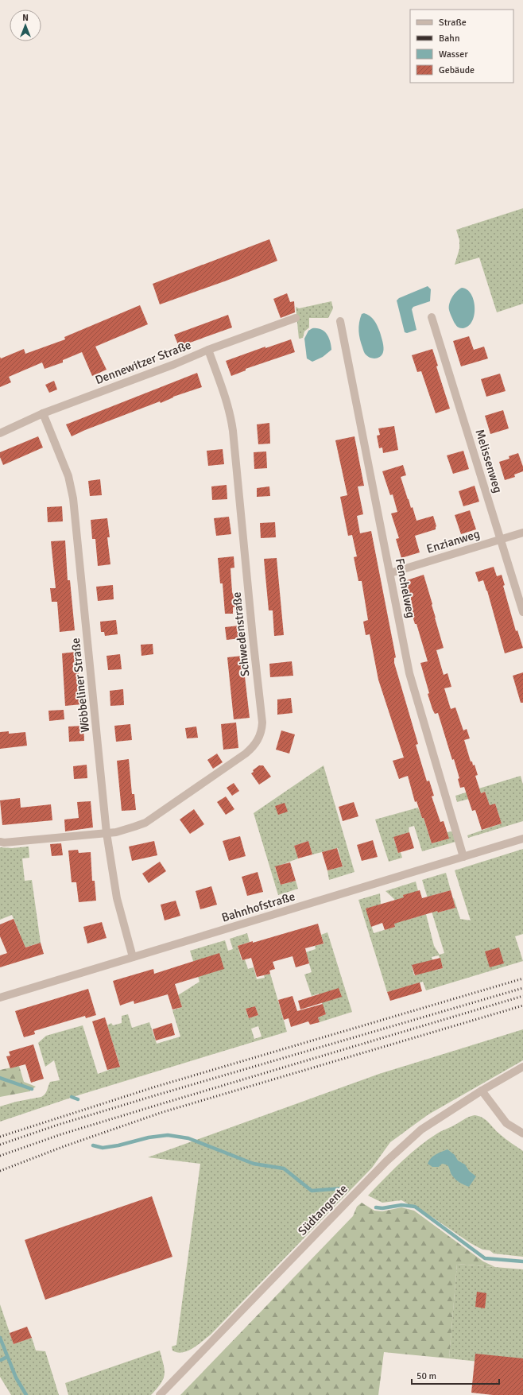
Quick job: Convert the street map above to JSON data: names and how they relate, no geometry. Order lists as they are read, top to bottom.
{
  "streets": {
    "street": [
      "Dennewitzer Straße",
      "Melissenweg",
      "Enzianweg",
      "Fenchelweg",
      "Schwedenstraße",
      "Wöbbeliner Straße",
      "Bahnhofstraße",
      "Südtangente"
    ]
  },
  "crossings": [
    ["Dennewitzer Straße", "Schwedenstraße"],
    ["Dennewitzer Straße", "Wöbbeliner Straße"],
    ["Melissenweg", "Enzianweg"],
    ["Enzianweg", "Fenchelweg"],
    ["Fenchelweg", "Bahnhofstraße"],
    ["Schwedenstraße", "Wöbbeliner Straße"],
    ["Wöbbeliner Straße", "Bahnhofstraße"]
  ],
  "legend": [
    "Straße",
    "Bahn",
    "Wasser",
    "Gebäude"
  ],
  "scale_bar": "50 m",
  "north": "top"
}
